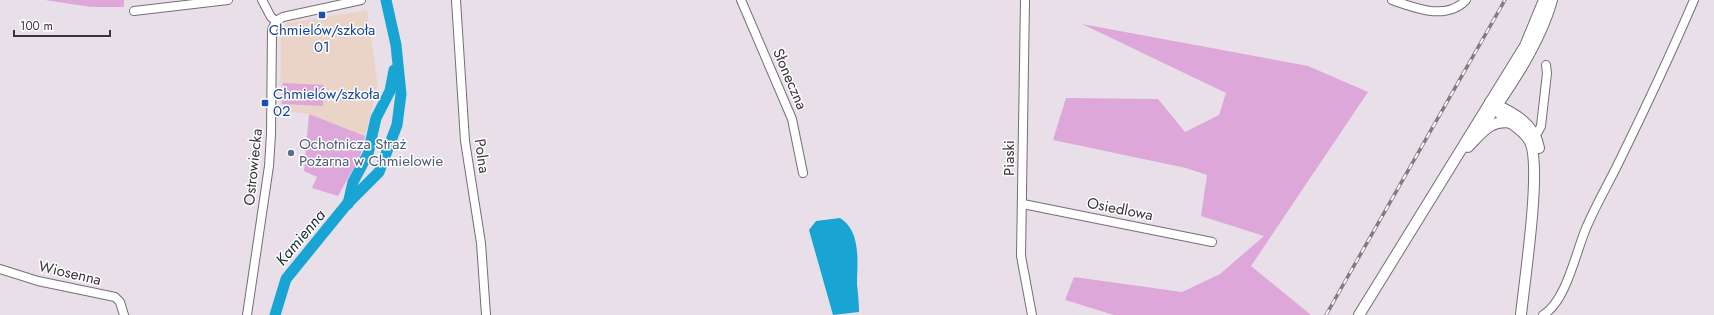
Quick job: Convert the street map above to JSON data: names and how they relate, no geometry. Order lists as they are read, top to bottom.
{
  "streets": {
    "street": [
      "Słoneczna",
      "Polna",
      "Piaski",
      "Ostrowiecka",
      "Osiedlowa",
      "Wiosenna"
    ]
  },
  "crossings": [
    ["Piaski", "Osiedlowa"]
  ],
  "water": ["Kamienna"],
  "places": {
    "transit": ["Chmielów/szkoła 01", "Chmielów/szkoła 02"],
    "other": ["Ochotnicza Straż Pożarna w Chmielowie"]
  },
  "scale_bar": "100 m"
}
